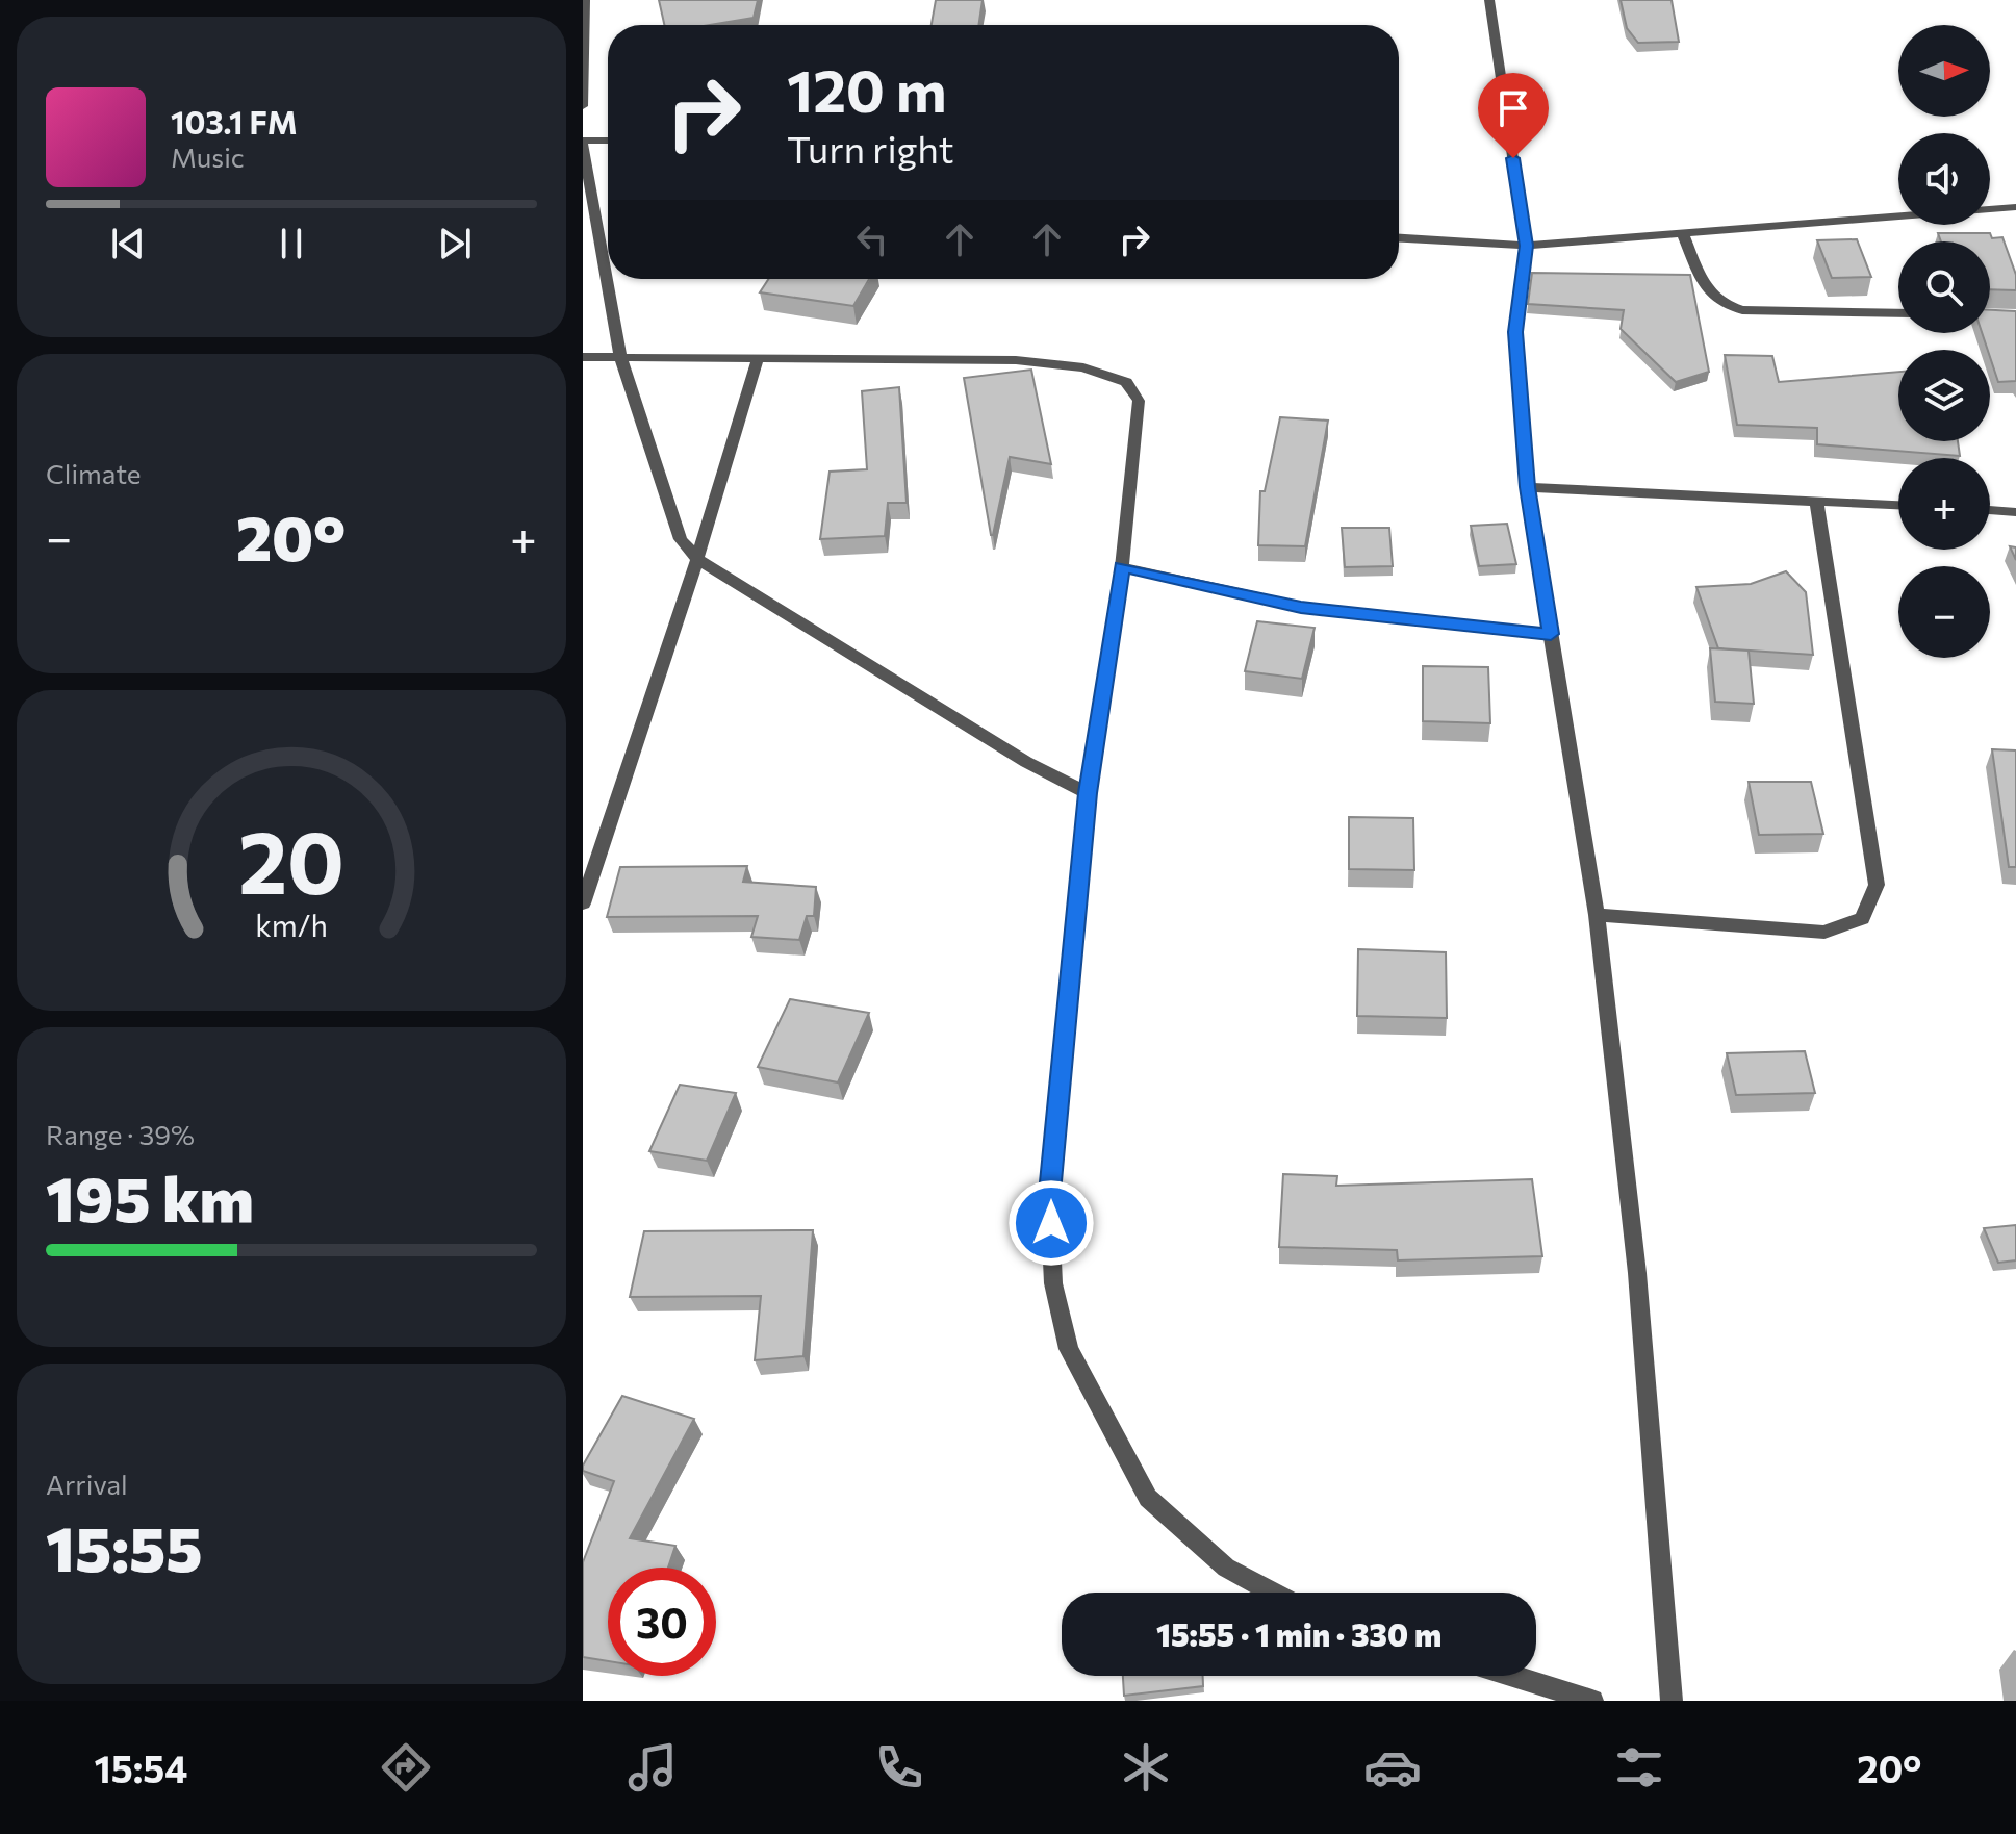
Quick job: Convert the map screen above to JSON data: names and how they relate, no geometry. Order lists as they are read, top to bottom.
{
  "north": "right",
  "page": {
    "map_buttons": ["+", "−"],
    "turn": ["120 m", "Turn right"],
    "song": ["103.1 FM", "Music"],
    "tile": [
      "Climate",
      ["Range · 39%", "195 km"],
      ["Arrival", "15:55"]
    ],
    "heat": ["−", "20°", "+"],
    "limit": "30",
    "trip": "15:55 · 1 min · 330 m",
    "tabs": ["15:54", "20°"],
    "gauge": ["20", "km/h"]
  }
}
